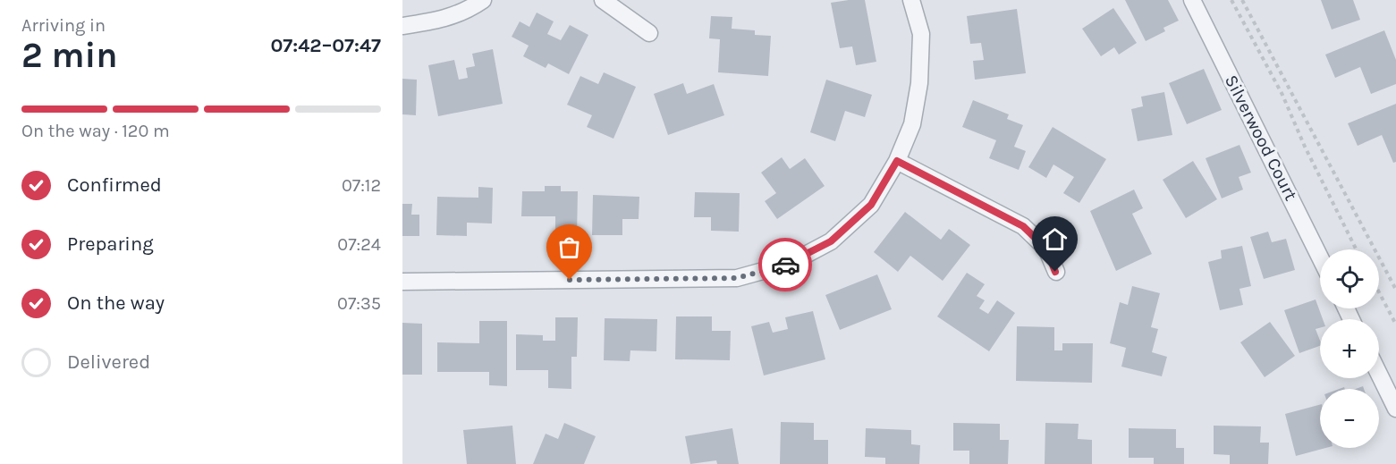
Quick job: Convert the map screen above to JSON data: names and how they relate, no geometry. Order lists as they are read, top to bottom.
{
  "streets": {
    "street": ["Silverwood Court"]
  },
  "page": {
    "heading": ["2 min", "Arriving in", "07:42–07:47"],
    "bar": "On the way · 120 m",
    "list": [
      ["Confirmed", "07:12"],
      ["Preparing", "07:24"],
      ["On the way", "07:35"],
      "Delivered"
    ],
    "map_buttons": ["+", "−"]
  }
}
